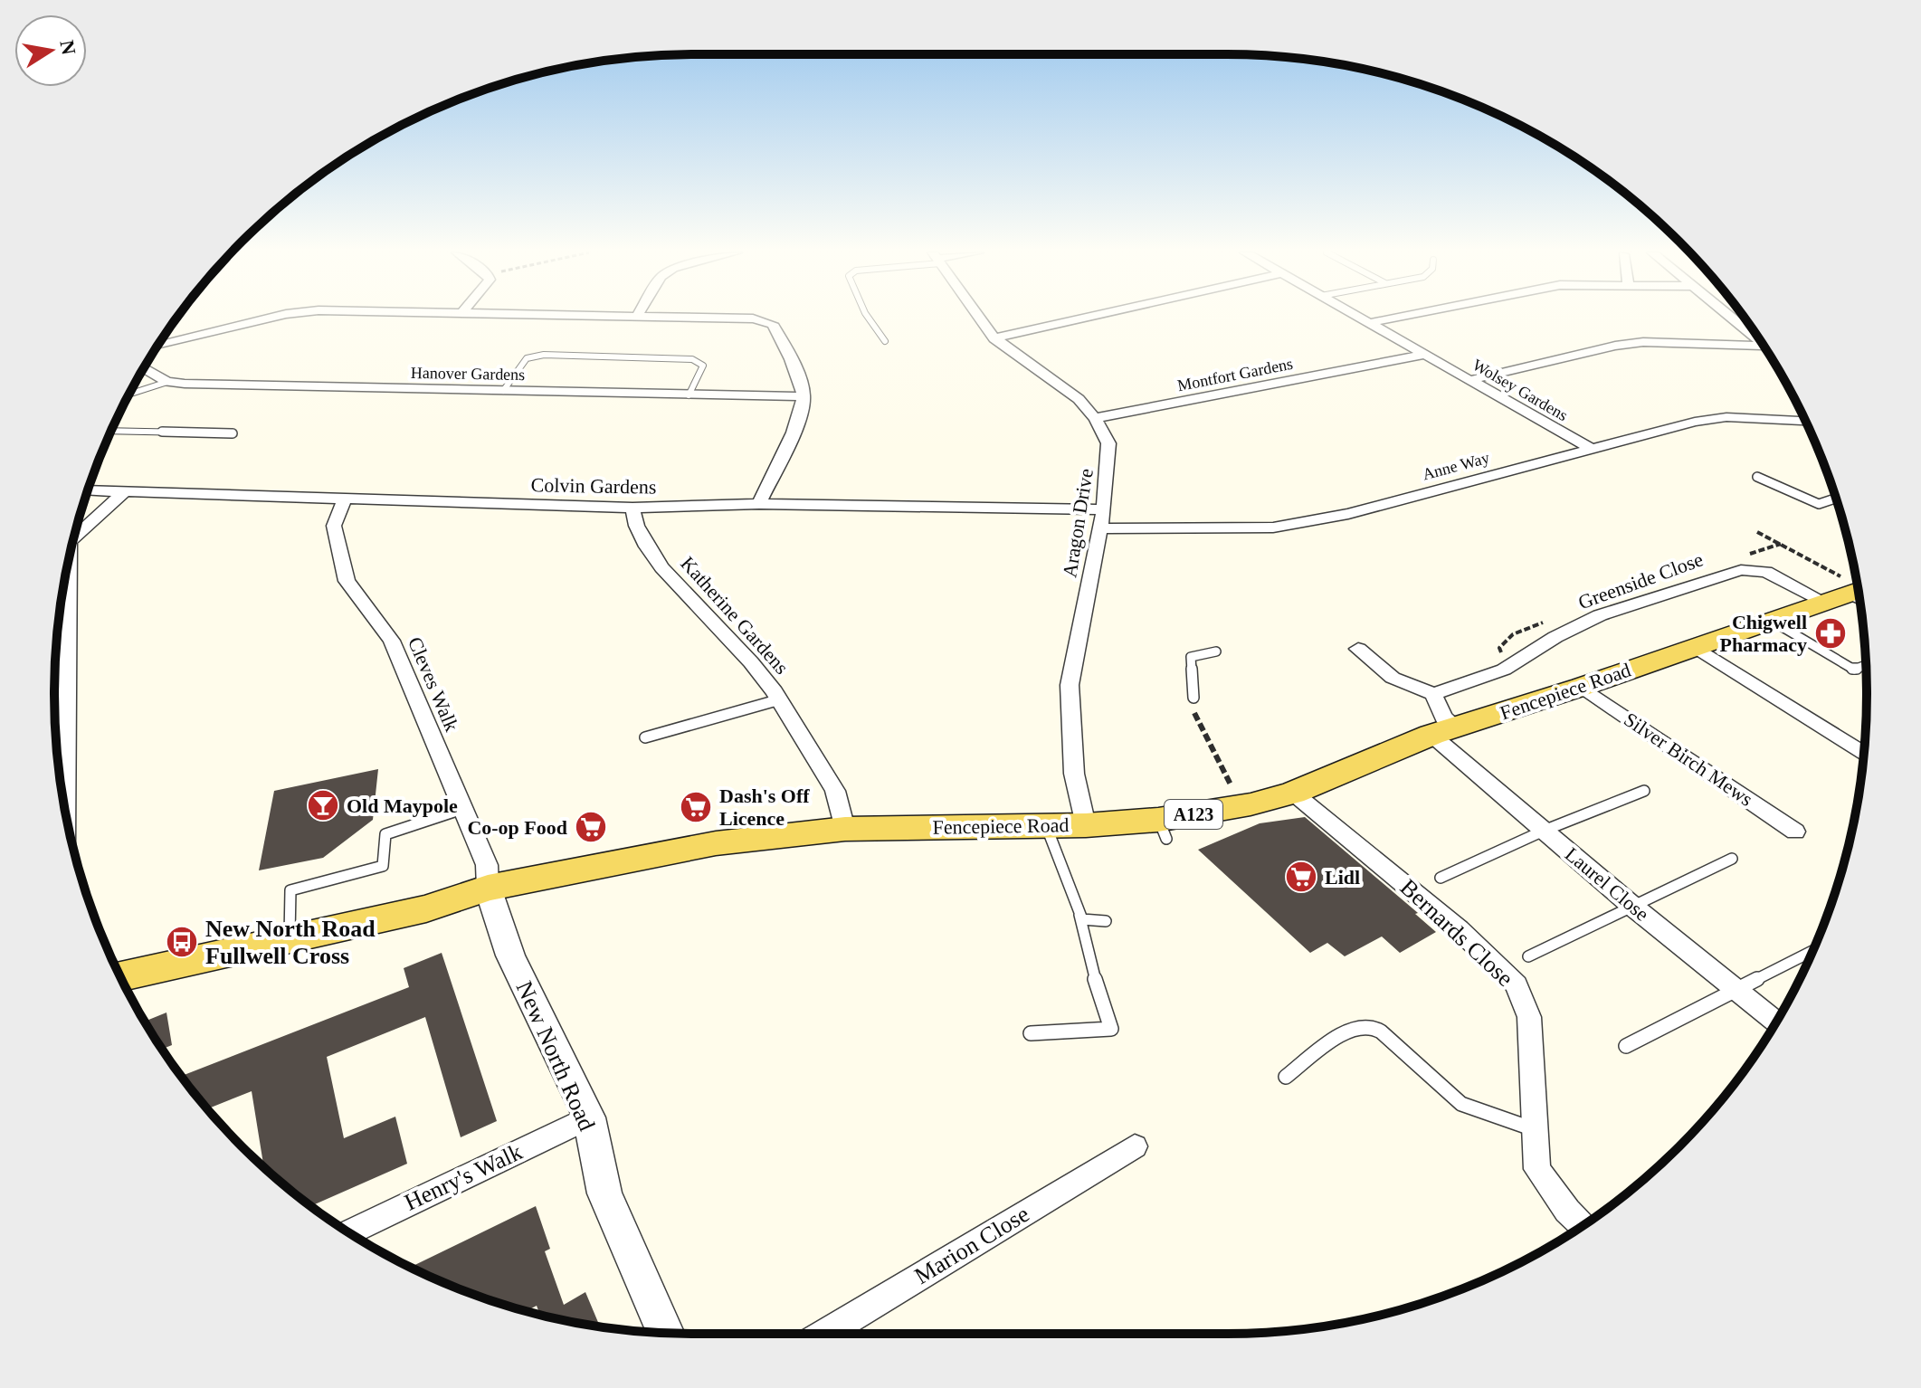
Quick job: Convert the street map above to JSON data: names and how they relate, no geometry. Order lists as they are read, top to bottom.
{
  "streets": {
    "main road": ["Fencepiece Road", "A123"],
    "street": [
      "Hanover Gardens",
      "Montfort Gardens",
      "Wolsey Gardens",
      "Anne Way",
      "Colvin Gardens",
      "Aragon Drive",
      "Greenside Close",
      "Katherine Gardens",
      "Cleves Walk",
      "Silver Birch Mews",
      "Laurel Close",
      "Bernards Close",
      "New North Road",
      "Henry's Walk",
      "Marion Close"
    ]
  },
  "crossings": [
    ["Montfort Gardens", "Wolsey Gardens"],
    ["Montfort Gardens", "Aragon Drive"],
    ["Wolsey Gardens", "Anne Way"],
    ["Anne Way", "Aragon Drive"],
    ["Colvin Gardens", "Aragon Drive"],
    ["Colvin Gardens", "Katherine Gardens"],
    ["Colvin Gardens", "Cleves Walk"],
    ["Aragon Drive", "Fencepiece Road"],
    ["Greenside Close", "Fencepiece Road"],
    ["Katherine Gardens", "Fencepiece Road"],
    ["Cleves Walk", "Fencepiece Road"],
    ["Cleves Walk", "New North Road"],
    ["Fencepiece Road", "Silver Birch Mews"],
    ["Fencepiece Road", "Laurel Close"],
    ["Fencepiece Road", "Bernards Close"],
    ["Fencepiece Road", "New North Road"],
    ["New North Road", "Henry's Walk"]
  ],
  "places": {
    "pharmacy": ["Chigwell Pharmacy"],
    "bar": ["Old Maypole"],
    "supermarket": ["Dash's Off Licence", "Co-op Food", "Lidl"],
    "bus stop": ["New North Road Fullwell Cross"]
  },
  "north": "right"
}
